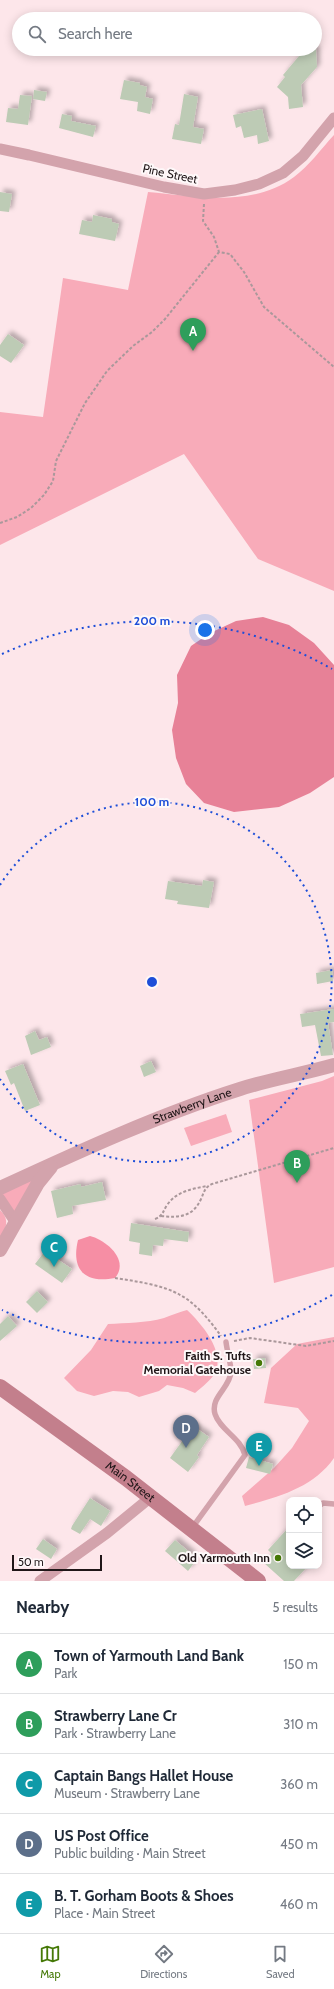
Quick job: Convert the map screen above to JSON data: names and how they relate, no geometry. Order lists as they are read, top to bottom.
{
  "streets": {
    "main road": ["Main Street"],
    "street": ["Pine Street", "Strawberry Lane"]
  },
  "places": ["Faith S. Tufts Memorial Gatehouse", "Old Yarmouth Inn"],
  "scale_bar": "50 m",
  "page": {
    "search": "Search here",
    "pins": [
      "A",
      "B",
      "C",
      "D",
      "E"
    ],
    "scale": "50 m",
    "heading": ["Nearby", "5 results"],
    "list": [
      {
        "mark": "A",
        "name": "Town of Yarmouth Land Bank",
        "note": "Park",
        "value": "150 m"
      },
      {
        "mark": "B",
        "name": "Strawberry Lane Cr",
        "note": "Park · Strawberry Lane",
        "value": "310 m"
      },
      {
        "mark": "C",
        "name": "Captain Bangs Hallet House",
        "note": "Museum · Strawberry Lane",
        "value": "360 m"
      },
      {
        "mark": "D",
        "name": "US Post Office",
        "note": "Public building · Main Street",
        "value": "450 m"
      },
      {
        "mark": "E",
        "name": "B. T. Gorham Boots & Shoes",
        "note": "Place · Main Street",
        "value": "460 m"
      }
    ],
    "nav": ["Map", "Directions", "Saved"]
  },
  "rings": ["200 m", "100 m"]
}
